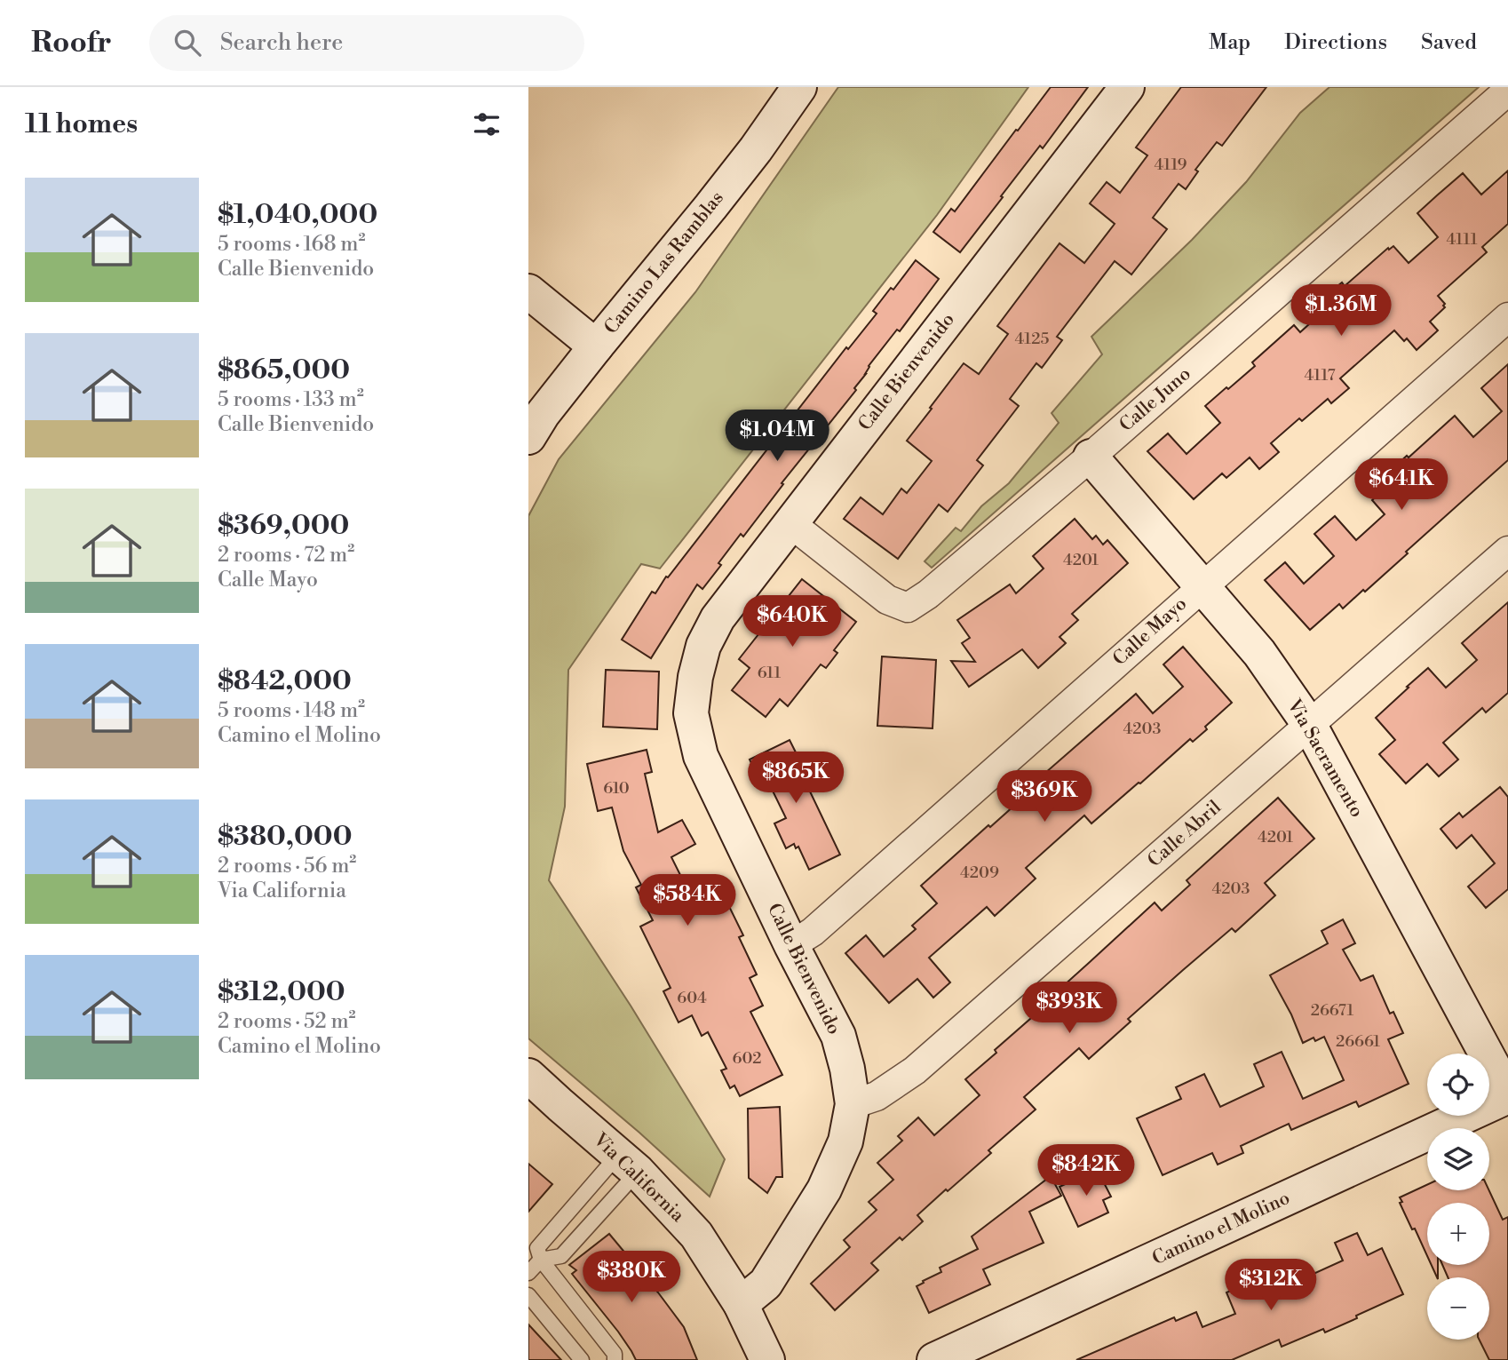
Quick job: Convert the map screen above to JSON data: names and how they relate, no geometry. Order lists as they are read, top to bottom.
{
  "streets": {
    "street": [
      "Camino Las Ramblas",
      "Calle Bienvenido",
      "Calle Juno",
      "Calle Mayo",
      "Via Sacramento",
      "Calle Abril",
      "Via California",
      "Camino el Molino"
    ]
  },
  "crossings": [
    ["Calle Bienvenido", "Calle Juno"],
    ["Calle Bienvenido", "Calle Mayo"],
    ["Calle Bienvenido", "Calle Abril"],
    ["Calle Bienvenido", "Via California"],
    ["Calle Juno", "Via Sacramento"],
    ["Calle Mayo", "Via Sacramento"],
    ["Via Sacramento", "Calle Abril"],
    ["Via Sacramento", "Camino el Molino"]
  ],
  "house_numbers": [
    "4119",
    "4111",
    "4125",
    "4117",
    "4201",
    "611",
    "4203",
    "610",
    "4201",
    "4209",
    "4203",
    "604",
    "26671",
    "26661",
    "602"
  ],
  "page": {
    "header": "Roofr",
    "search": "Search here",
    "nav": ["Map", "Directions", "Saved"],
    "heading": "11 homes",
    "list": [
      {
        "name": "$1,040,000",
        "note": "5 rooms · 168 m² · Calle Bienvenido"
      },
      {
        "name": "$865,000",
        "note": "5 rooms · 133 m² · Calle Bienvenido"
      },
      {
        "name": "$369,000",
        "note": "2 rooms · 72 m² · Calle Mayo"
      },
      {
        "name": "$842,000",
        "note": "5 rooms · 148 m² · Camino el Molino"
      },
      {
        "name": "$380,000",
        "note": "2 rooms · 56 m² · Via California"
      },
      {
        "name": "$312,000",
        "note": "2 rooms · 52 m² · Camino el Molino"
      }
    ],
    "price": [
      "$1.36M",
      "$1.04M",
      "$641K",
      "$640K",
      "$865K",
      "$369K",
      "$584K",
      "$393K",
      "$842K",
      "$380K",
      "$312K"
    ],
    "map_buttons": ["+", "−"]
  }
}
